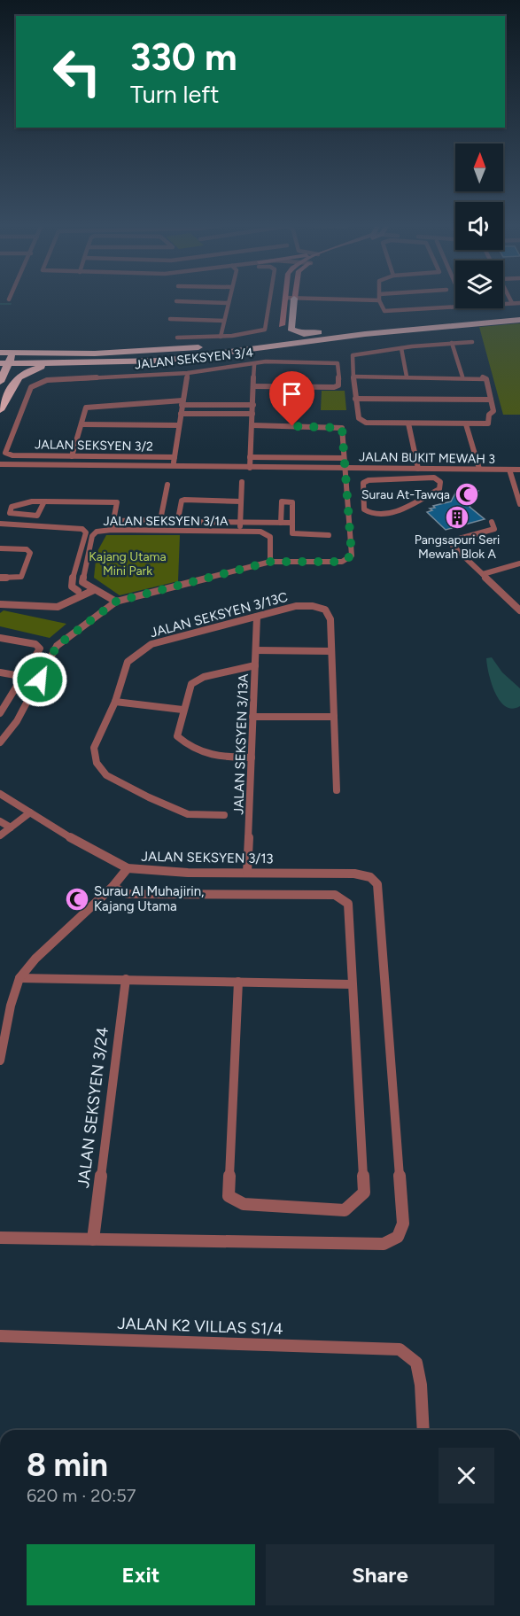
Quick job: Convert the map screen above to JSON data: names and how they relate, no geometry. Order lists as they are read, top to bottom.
{
  "streets": {
    "street": [
      "JALAN SEKSYEN 3/4",
      "JALAN SEKSYEN 3/2",
      "JALAN BUKIT MEWAH 3",
      "JALAN SEKSYEN 3/1A",
      "JALAN SEKSYEN 3/13C",
      "JALAN SEKSYEN 3/13A",
      "JALAN SEKSYEN 3/13",
      "JALAN SEKSYEN 3/24",
      "JALAN K2 VILLAS S1/4"
    ]
  },
  "crossings": [
    ["JALAN SEKSYEN 3/4", "JALAN SEKSYEN 3/2"],
    ["JALAN SEKSYEN 3/13C", "JALAN SEKSYEN 3/13A"],
    ["JALAN SEKSYEN 3/13A", "JALAN SEKSYEN 3/13"],
    ["JALAN SEKSYEN 3/13", "JALAN SEKSYEN 3/24"]
  ],
  "parks": ["Kajang Utama Mini Park"],
  "places": {
    "mosque": ["Surau At-Tawqa", "Surau Al Muhajirin, Kajang Utama"],
    "building": ["Pangsapuri Seri Mewah Blok A"]
  },
  "north": "top",
  "page": {
    "turn": ["330 m", "Turn left"],
    "heading": ["8 min", "620 m · 20:57"],
    "buttons": ["Exit", "Share"]
  }
}
